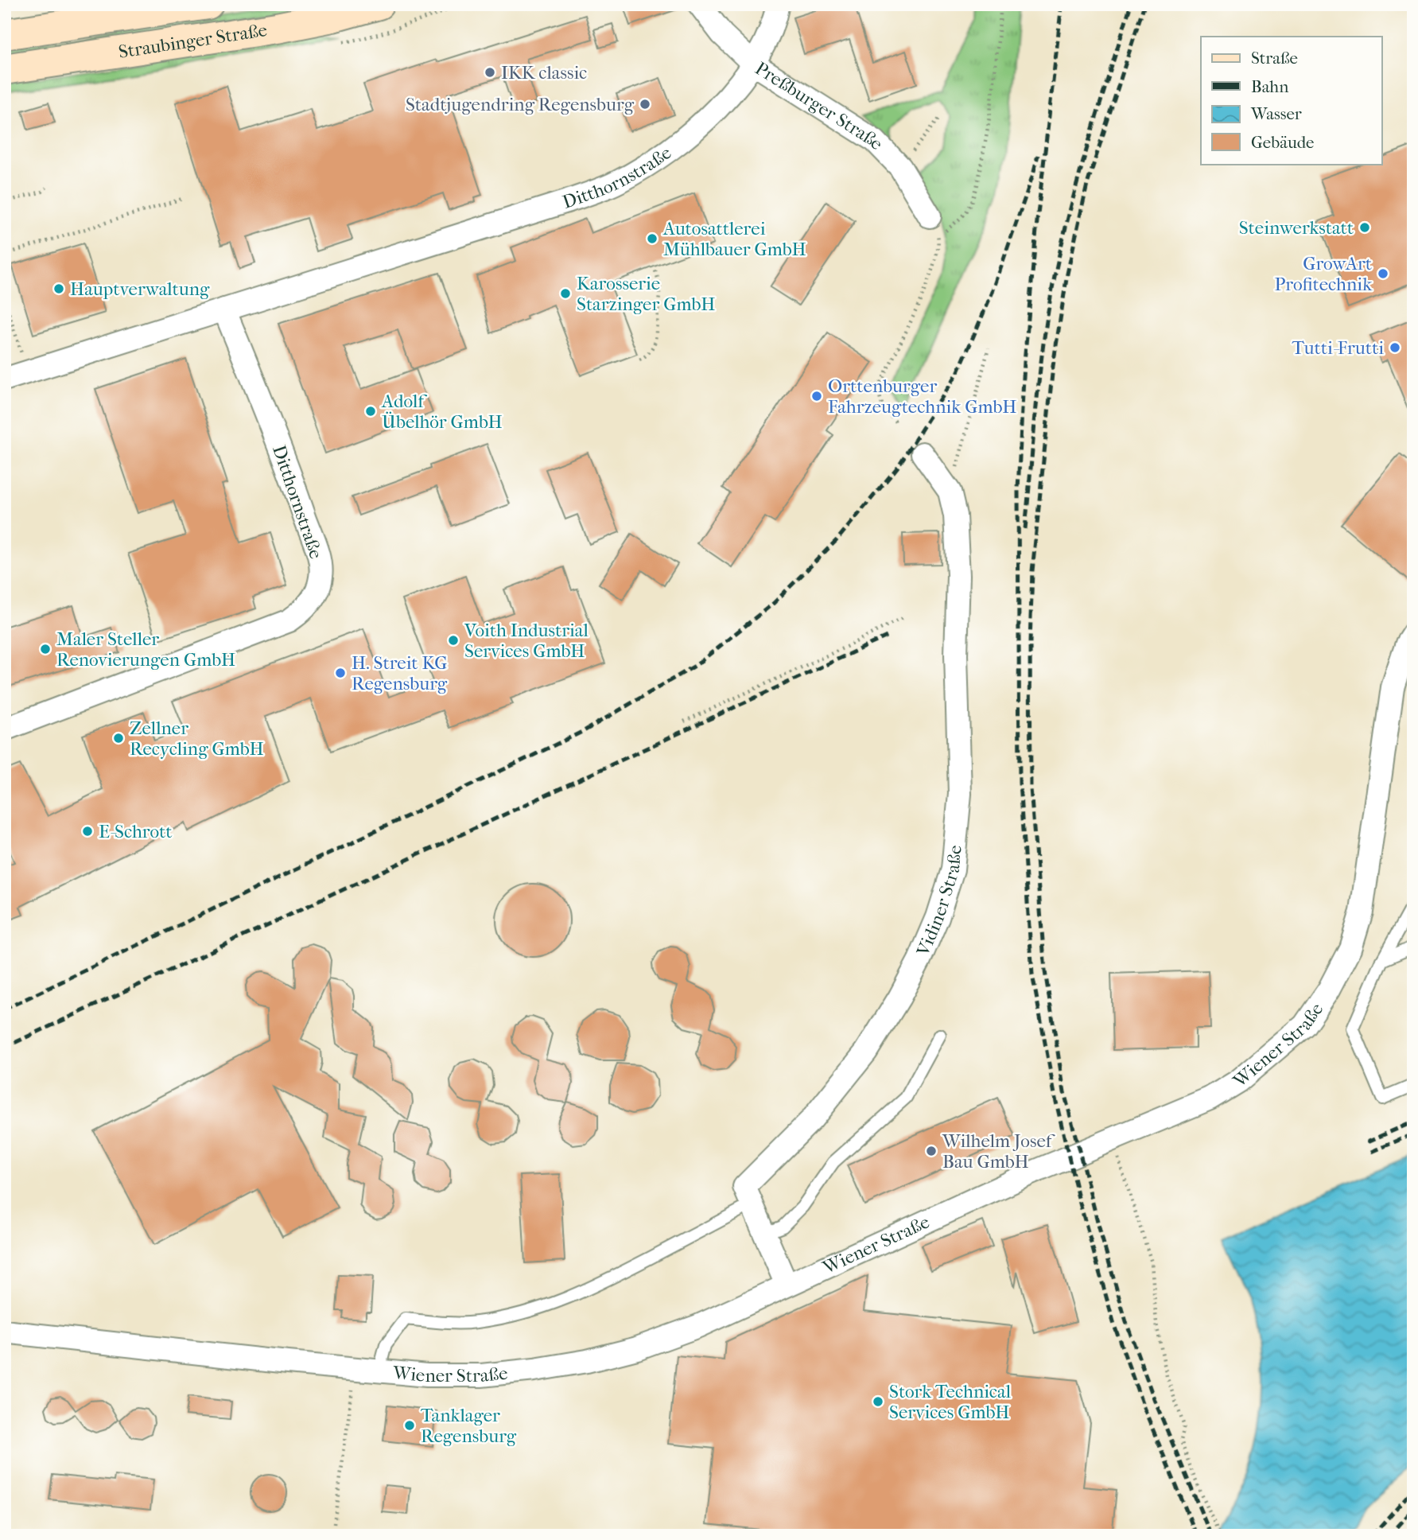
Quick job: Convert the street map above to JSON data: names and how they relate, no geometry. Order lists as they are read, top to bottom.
{
  "streets": {
    "main road": ["Straubinger Straße"],
    "street": [
      "Preßburger Straße",
      "Ditthornstraße",
      "Vidiner Straße",
      "Wiener Straße"
    ]
  },
  "crossings": [
    ["Preßburger Straße", "Ditthornstraße"],
    ["Vidiner Straße", "Wiener Straße"]
  ],
  "places": [
    "IKK classic",
    "Stadtjugendring Regensburg",
    "Steinwerkstatt",
    "Autosattlerei Mühlbauer GmbH",
    "GrowArt Profitechnik",
    "Hauptverwaltung",
    "Karosserie Starzinger GmbH",
    "Tutti-Frutti",
    "Orttenburger Fahrzeugtechnik GmbH",
    "Adolf Übelhör GmbH",
    "Voith Industrial Services GmbH",
    "Maler Steller Renovierungen GmbH",
    "H. Streit KG Regensburg",
    "Zellner Recycling GmbH",
    "E-Schrott",
    "Wilhelm Josef Bau GmbH",
    "Stork Technical Services GmbH",
    "Tanklager Regensburg"
  ],
  "legend": [
    "Straße",
    "Bahn",
    "Wasser",
    "Gebäude"
  ]
}
